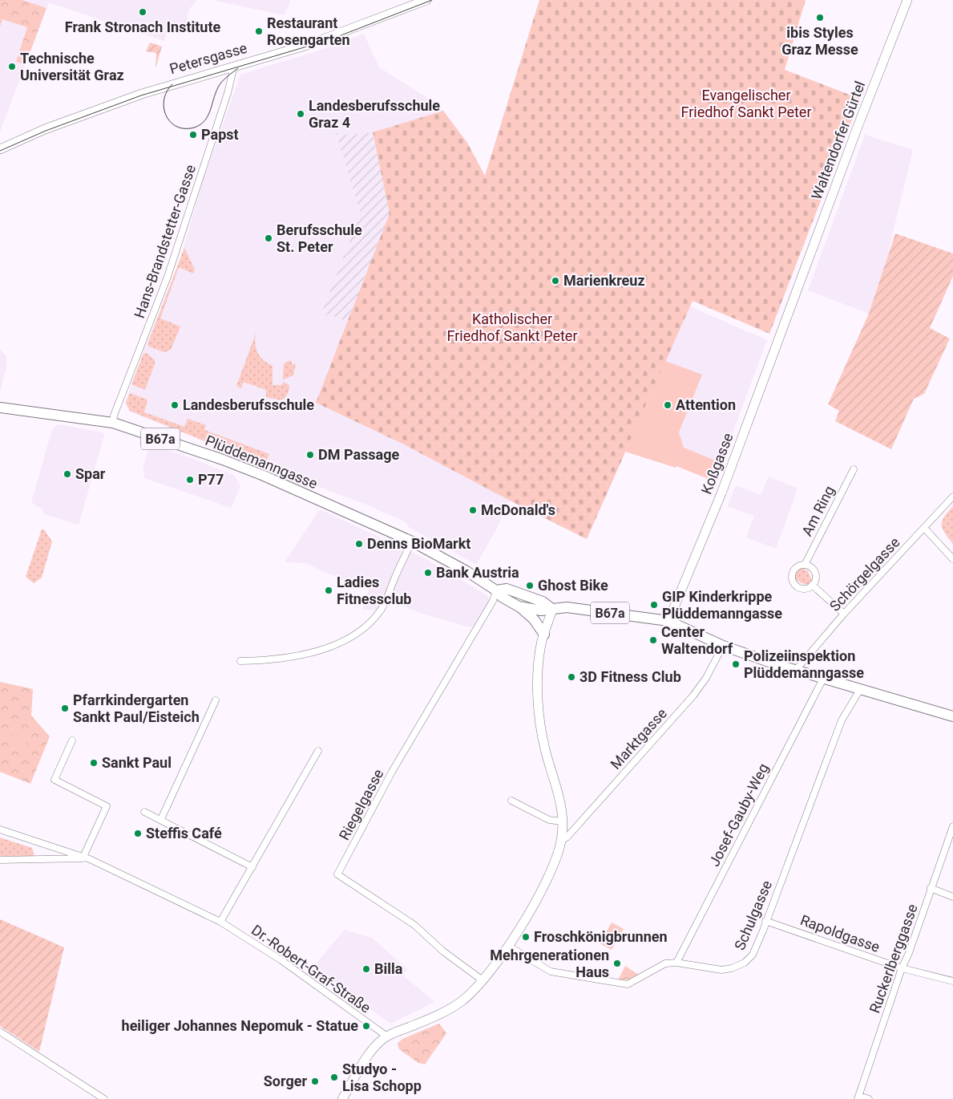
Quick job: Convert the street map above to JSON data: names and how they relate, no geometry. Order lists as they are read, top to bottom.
{
  "streets": {
    "main road": [
      "Petersgasse",
      "Waltendorfer Gürtel",
      "B67a",
      "Plüddemanngasse",
      "Koßgasse"
    ],
    "street": [
      "Hans-Brandstetter-Gasse",
      "Am Ring",
      "Schörgelgasse",
      "Marktgasse",
      "Riegelgasse",
      "Josef-Gauby-Weg",
      "Schulgasse",
      "Rapoldgasse",
      "Ruckerlberggasse",
      "Dr.-Robert-Graf-Straße"
    ]
  },
  "crossings": [
    ["Petersgasse", "Hans-Brandstetter-Gasse"],
    ["Waltendorfer Gürtel", "Koßgasse"],
    ["Hans-Brandstetter-Gasse", "Plüddemanngasse"],
    ["Plüddemanngasse", "Koßgasse"],
    ["Plüddemanngasse", "Schörgelgasse"],
    ["Plüddemanngasse", "Marktgasse"],
    ["Plüddemanngasse", "Riegelgasse"],
    ["Plüddemanngasse", "Josef-Gauby-Weg"],
    ["Plüddemanngasse", "Schulgasse"],
    ["Josef-Gauby-Weg", "Schulgasse"],
    ["Schulgasse", "Rapoldgasse"],
    ["Rapoldgasse", "Ruckerlberggasse"]
  ],
  "parks": ["Evangelischer Friedhof Sankt Peter", "Katholischer Friedhof Sankt Peter"],
  "places": [
    "Frank Stronach Institute",
    "ibis Styles Graz Messe",
    "Restaurant Rosengarten",
    "Technische Universität Graz",
    "Landesberufsschule Graz 4",
    "Papst",
    "Berufsschule St. Peter",
    "Marienkreuz",
    "Landesberufsschule",
    "Attention",
    "DM Passage",
    "Spar",
    "P77",
    "McDonald's",
    "Denns BioMarkt",
    "Bank Austria",
    "Ghost Bike",
    "Ladies Fitnessclub",
    "GIP Kinderkrippe Plüddemanngasse",
    "Center Waltendorf",
    "Polizeiinspektion Plüddemanngasse",
    "3D Fitness Club",
    "Pfarrkindergarten Sankt Paul/Eisteich",
    "Sankt Paul",
    "Steffis Café",
    "Froschkönigbrunnen",
    "Mehrgenerationen Haus",
    "Billa",
    "heiliger Johannes Nepomuk - Statue",
    "Studyo - Lisa Schopp",
    "Sorger"
  ]
}
